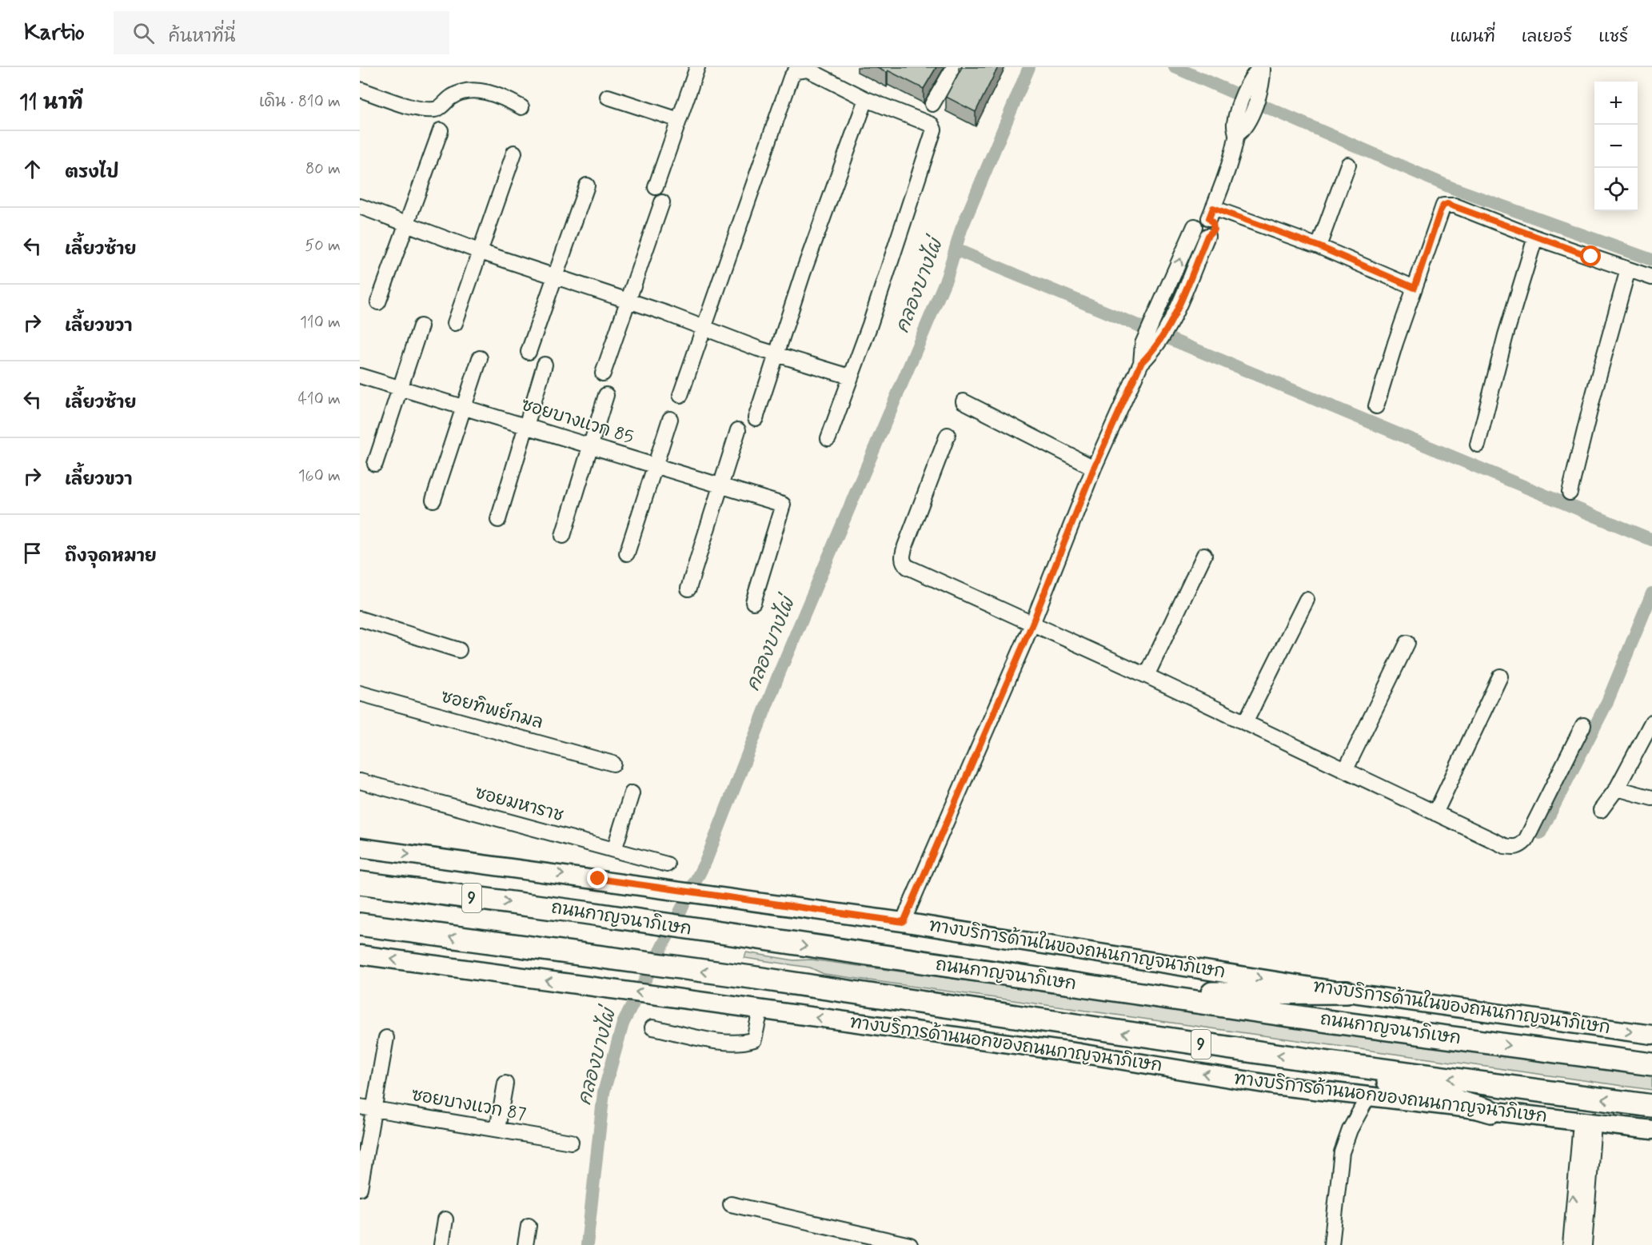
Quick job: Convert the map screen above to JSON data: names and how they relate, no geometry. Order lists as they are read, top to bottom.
{
  "streets": {
    "highway": ["9", "ถนนกาญจนาภิเษก"],
    "main road": ["ทางบริการด้านในของถนนกาญจนาภิเษก", "ทางบริการด้านนอกของถนนกาญจนาภิเษก"],
    "street": [
      "ซอยบางแวก 85",
      "ซอยทิพย์กมล",
      "ซอยมหาราช",
      "ซอยบางแวก 87"
    ]
  },
  "one_way": ["ทางบริการด้านในของถนนกาญจนาภิเษก", "ทางบริการด้านนอกของถนนกาญจนาภิเษก"],
  "water": ["คลองบางไผ่"],
  "page": {
    "header": "Kartio",
    "search": "ค้นหาที่นี่",
    "nav": ["แผนที่", "เลเยอร์", "แชร์"],
    "heading": ["11 นาที", "เดิน · 810 m"],
    "map_buttons": ["+", "−"],
    "list": [
      ["ตรงไป", "80 m"],
      ["เลี้ยวซ้าย", "50 m"],
      ["เลี้ยวขวา", "110 m"],
      ["เลี้ยวซ้าย", "410 m"],
      ["เลี้ยวขวา", "160 m"],
      "ถึงจุดหมาย"
    ]
  }
}
